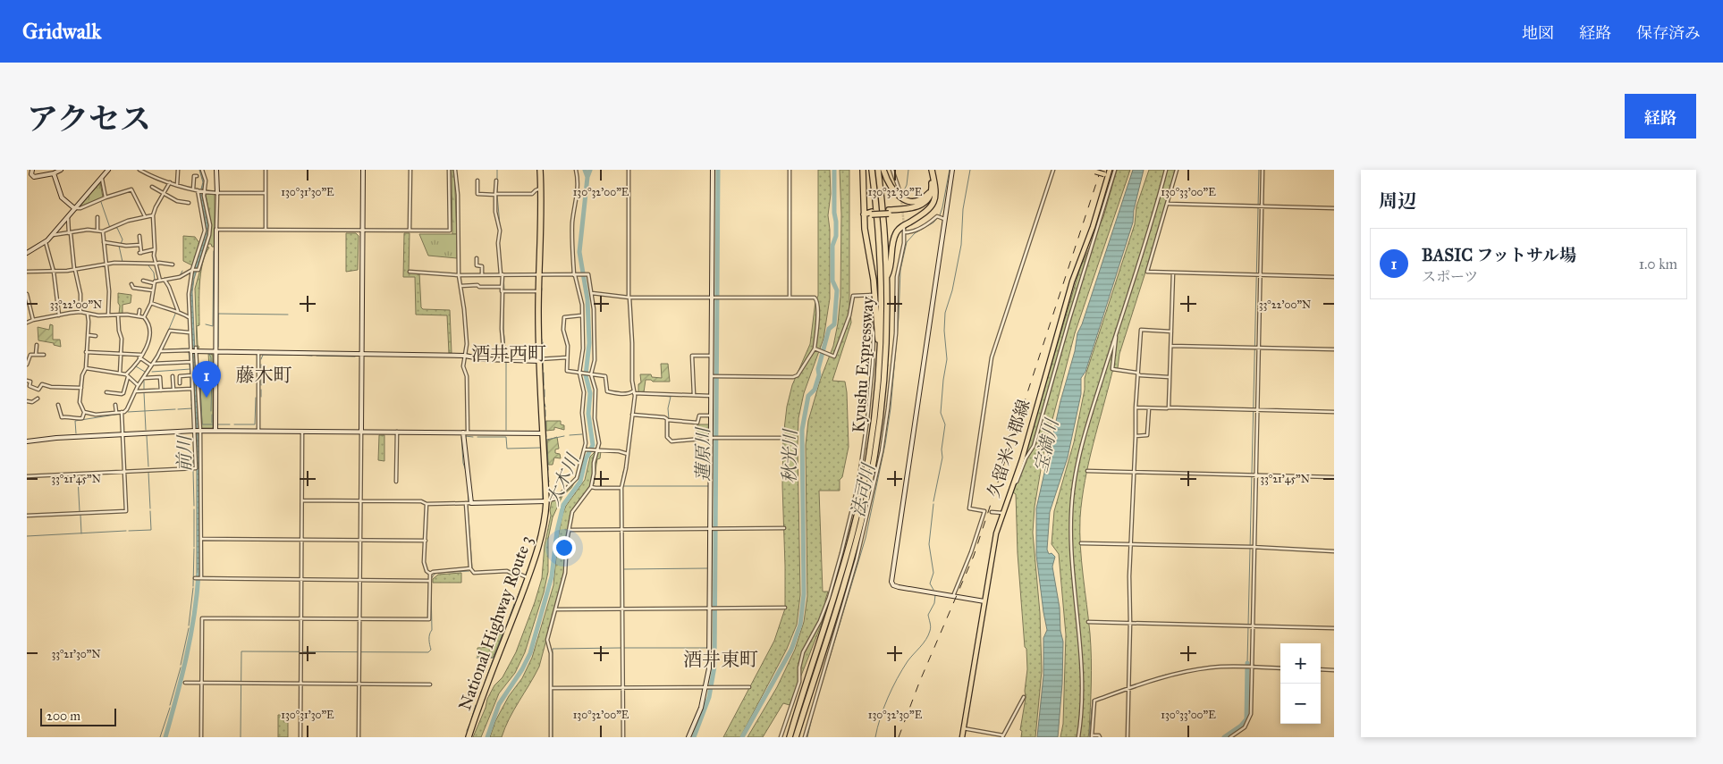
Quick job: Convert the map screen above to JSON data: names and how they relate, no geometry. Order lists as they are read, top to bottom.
{
  "streets": {
    "highway": ["Kyushu Expressway", "National Highway Route 3"],
    "main road": ["久留米小郡線"]
  },
  "districts": ["酒井西町", "藤木町", "酒井東町"],
  "water": [
    "宝満川",
    "前川",
    "蓮原川",
    "秋光川",
    "大木川",
    "法司川"
  ],
  "scale_bar": "200 m",
  "page": {
    "header": "Gridwalk",
    "nav": ["地図", "経路", "保存済み"],
    "title": "アクセス",
    "buttons": "経路",
    "heading": "周辺",
    "list": [
      {
        "mark": "1",
        "name": "BASIC フットサル場",
        "note": "スポーツ",
        "value": "1.0 km"
      }
    ],
    "pins": "1",
    "map_buttons": ["+", "−"],
    "scale": "200 m"
  },
  "coordinates": [
    "130°31'30\"E",
    "130°32'00\"E",
    "130°32'30\"E",
    "130°33'00\"E",
    "33°22'00\"N",
    "33°21'45\"N",
    "33°21'30\"N"
  ]
}
